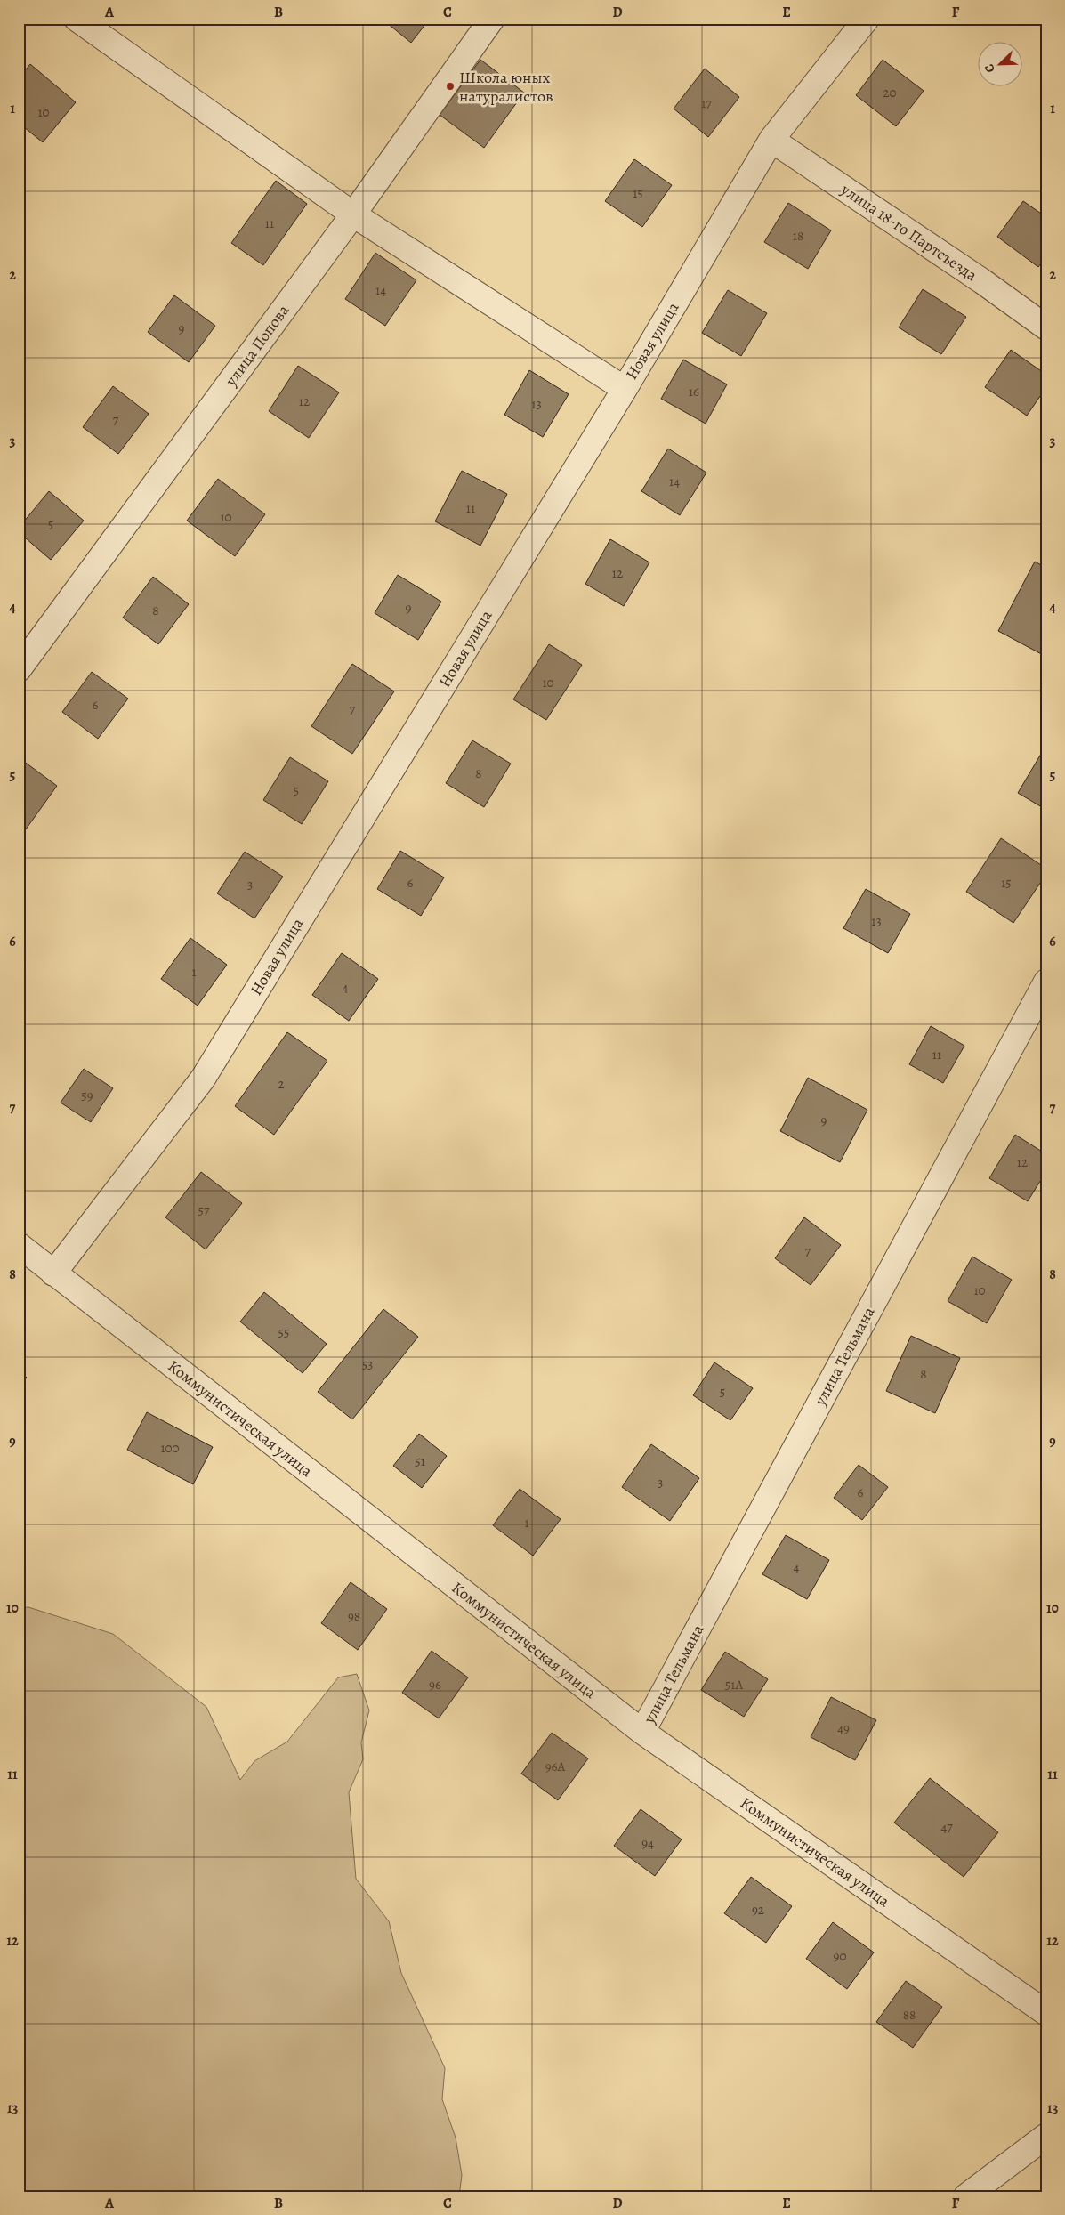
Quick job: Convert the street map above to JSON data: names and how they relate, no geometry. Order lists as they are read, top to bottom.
{
  "streets": {
    "street": [
      "улица 18-го Партсъезда",
      "Новая улица",
      "улица Попова",
      "улица Тельмана",
      "Коммунистическая улица"
    ]
  },
  "crossings": [
    ["улица 18-го Партсъезда", "Новая улица"],
    ["Новая улица", "Коммунистическая улица"],
    ["улица Тельмана", "Коммунистическая улица"]
  ],
  "places": ["Школа юных натуралистов"],
  "house_numbers": [
    "20",
    "17",
    "10",
    "15",
    "11",
    "18",
    "14",
    "9",
    "16",
    "12",
    "13",
    "7",
    "14",
    "11",
    "10",
    "5",
    "12",
    "9",
    "8",
    "10",
    "6",
    "7",
    "8",
    "5",
    "6",
    "15",
    "3",
    "13",
    "1",
    "4",
    "11",
    "2",
    "59",
    "9",
    "12",
    "57",
    "7",
    "10",
    "55",
    "53",
    "8",
    "5",
    "100",
    "51",
    "3",
    "6",
    "1",
    "4",
    "98",
    "96",
    "51А",
    "49",
    "96А",
    "47",
    "94",
    "92",
    "90",
    "88"
  ],
  "north": "bottom left",
  "grid": {
    "columns": [
      "A",
      "B",
      "C",
      "D",
      "E",
      "F"
    ],
    "rows": [
      "1",
      "2",
      "3",
      "4",
      "5",
      "6",
      "7",
      "8",
      "9",
      "10",
      "11",
      "12",
      "13"
    ]
  }
}
